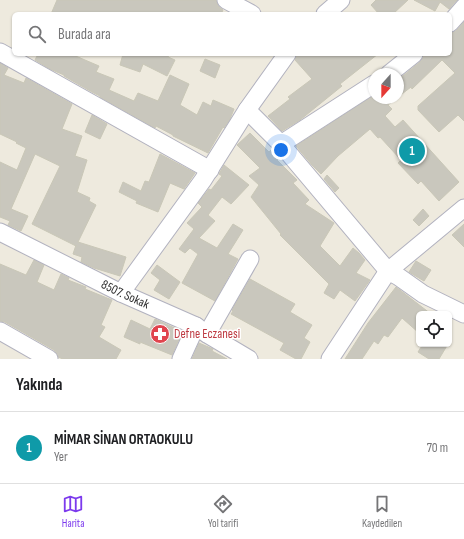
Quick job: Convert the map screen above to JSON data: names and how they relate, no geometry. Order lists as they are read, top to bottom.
{
  "streets": {
    "street": ["8507. Sokak"]
  },
  "places": {
    "pharmacy": ["Defne Eczanesi"]
  },
  "north": "bottom",
  "page": {
    "search": "Burada ara",
    "pins": "1",
    "heading": "Yakında",
    "list": [
      {
        "mark": "1",
        "name": "MİMAR SİNAN ORTAOKULU",
        "note": "Yer",
        "value": "70 m"
      }
    ],
    "nav": ["Harita", "Yol tarifi", "Kaydedilen"]
  }
}
